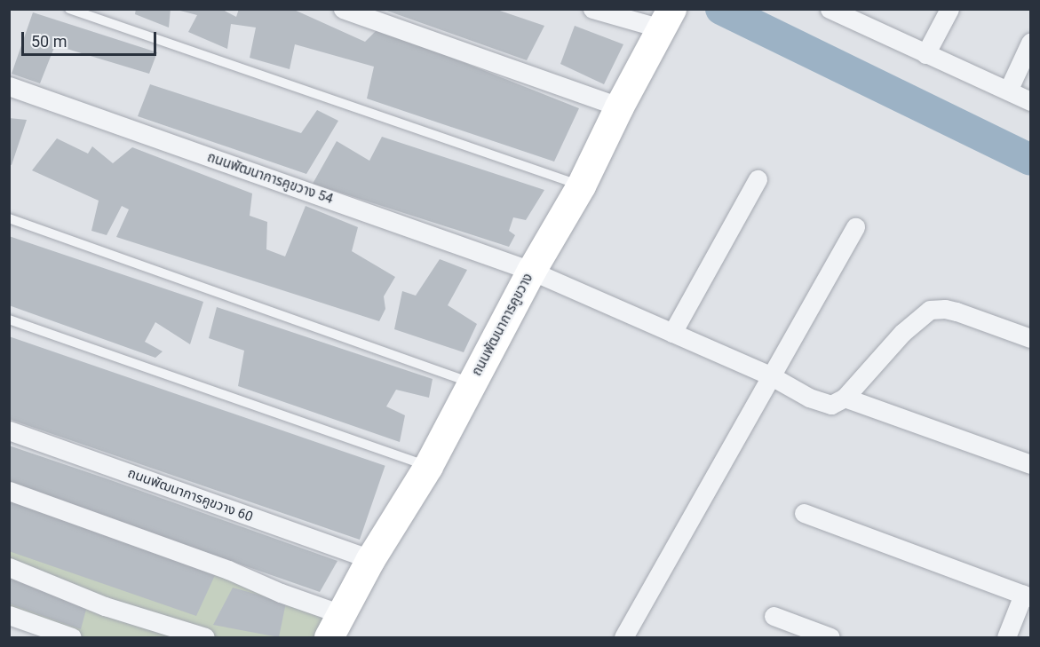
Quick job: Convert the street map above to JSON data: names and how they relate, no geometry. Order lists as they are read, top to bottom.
{
  "streets": {
    "main road": ["ถนนพัฒนาการคูขวาง"],
    "street": ["ถนนพัฒนาการคูขวาง 54", "ถนนพัฒนาการคูขวาง 60"]
  },
  "crossings": [
    ["ถนนพัฒนาการคูขวาง 54", "ถนนพัฒนาการคูขวาง"],
    ["ถนนพัฒนาการคูขวาง", "ถนนพัฒนาการคูขวาง 60"]
  ],
  "scale_bar": "50 m"
}
